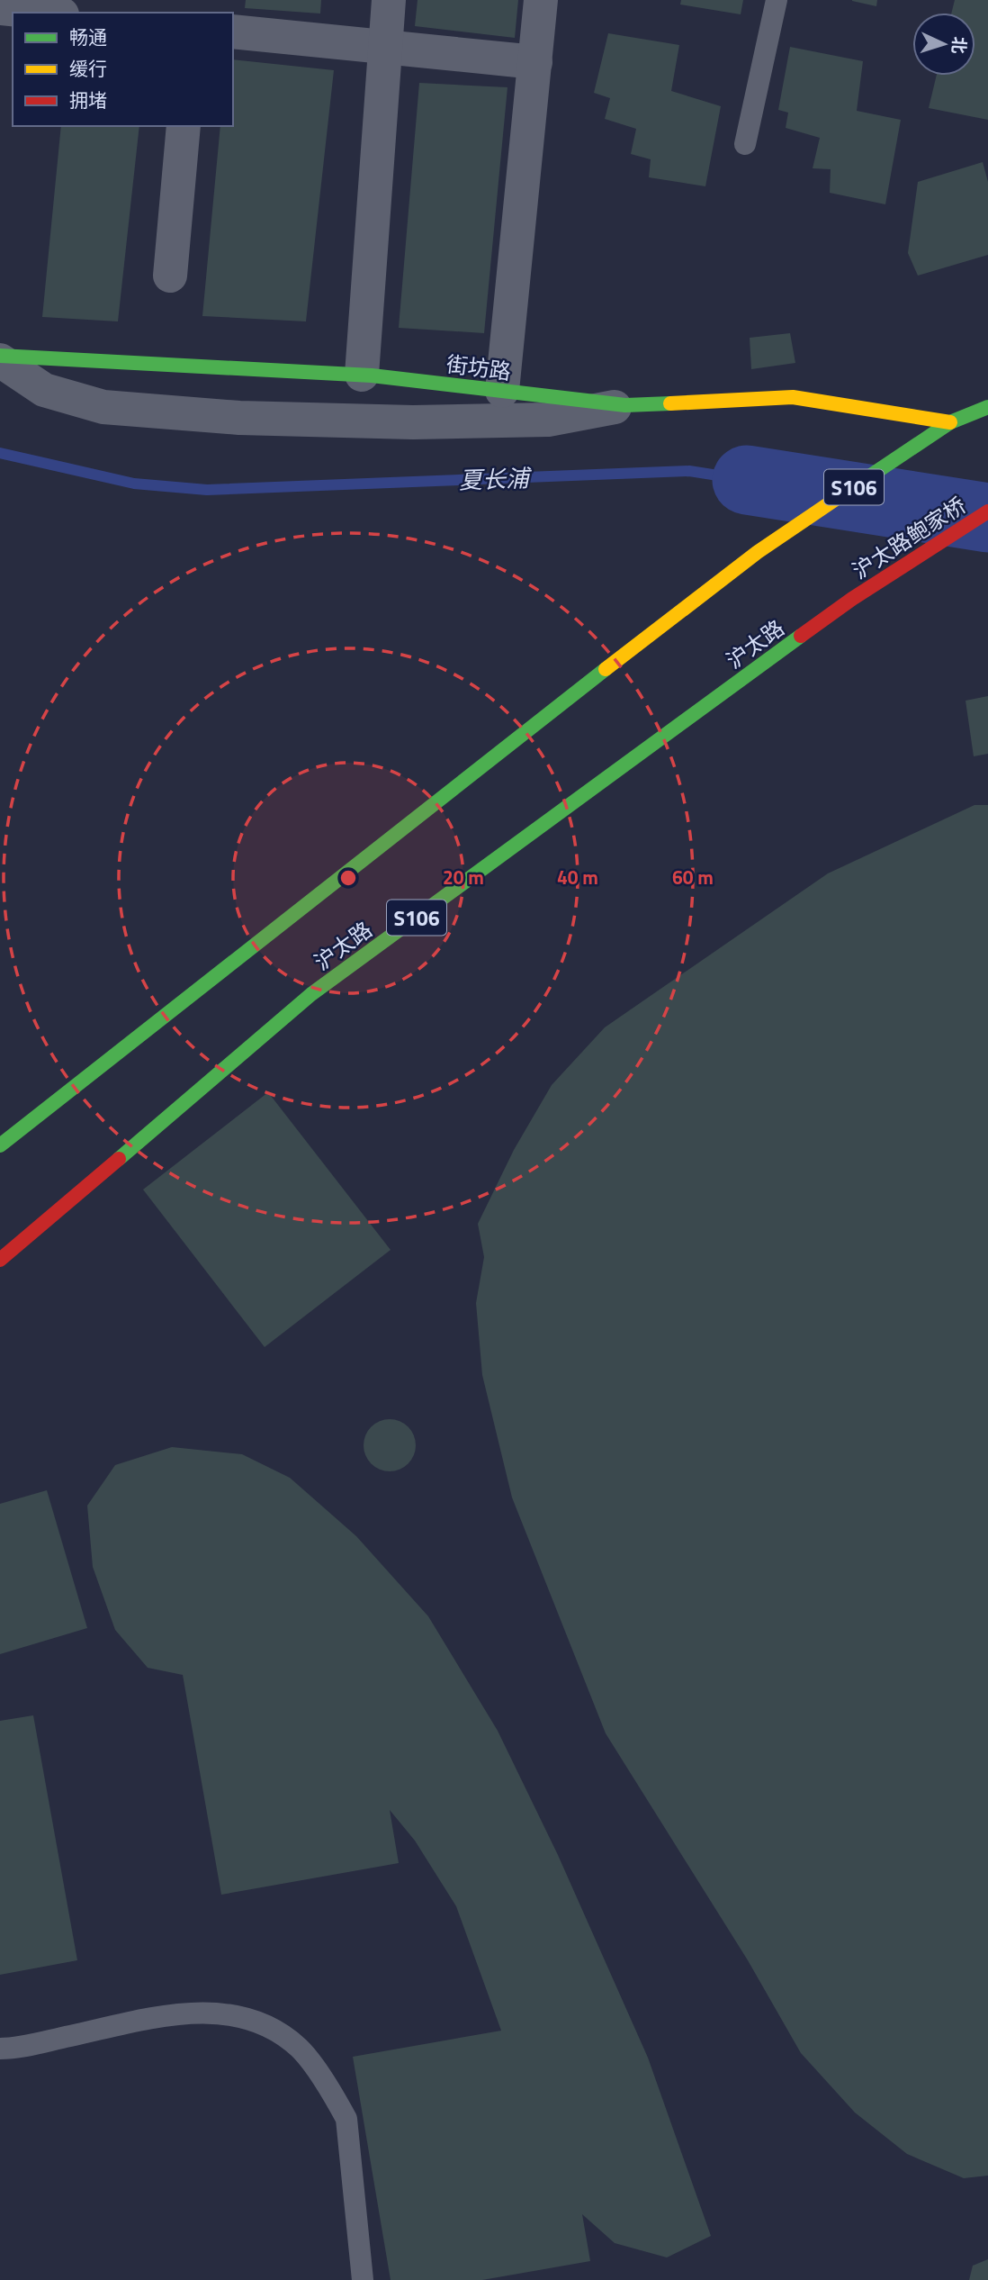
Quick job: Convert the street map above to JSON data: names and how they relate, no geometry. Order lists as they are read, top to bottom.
{
  "streets": {
    "main road": [
      "街坊路",
      "S106",
      "沪太路鲍家桥",
      "沪太路"
    ]
  },
  "crossings": [
    ["街坊路", "S106"],
    ["沪太路鲍家桥", "沪太路"]
  ],
  "water": ["夏长浦"],
  "legend": ["畅通", "缓行", "拥堵"],
  "north": "right",
  "rings": ["20 m", "40 m", "60 m"]
}
